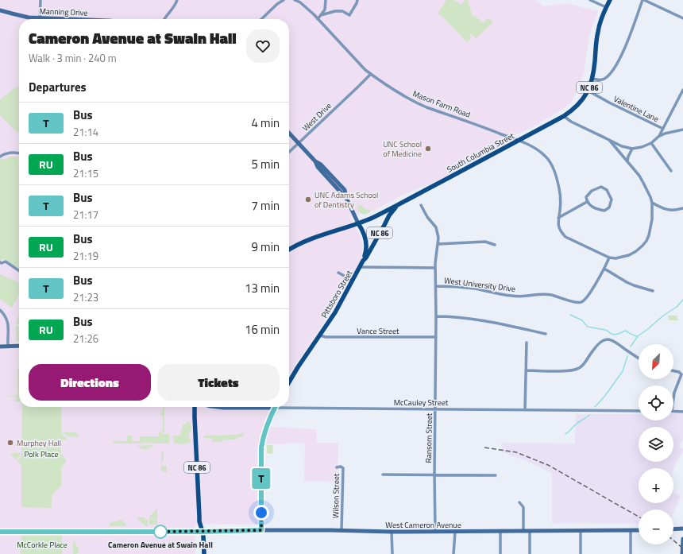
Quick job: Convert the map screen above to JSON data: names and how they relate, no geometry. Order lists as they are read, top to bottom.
{
  "streets": {
    "main road": [
      "NC 86",
      "South Columbia Street",
      "Pittsboro Street",
      "West Cameron Avenue"
    ],
    "street": [
      "Manning Drive",
      "Mason Farm Road",
      "Valentine Lane",
      "West Drive",
      "West University Drive",
      "Vance Street",
      "McCauley Street",
      "Ransom Street",
      "Wilson Street"
    ]
  },
  "crossings": [
    ["NC 86", "West Cameron Avenue"],
    ["Mason Farm Road", "West Drive"],
    ["Mason Farm Road", "South Columbia Street"],
    ["Valentine Lane", "South Columbia Street"],
    ["South Columbia Street", "Pittsboro Street"],
    ["West University Drive", "Pittsboro Street"],
    ["West University Drive", "Ransom Street"],
    ["Pittsboro Street", "Vance Street"],
    ["Vance Street", "Ransom Street"],
    ["McCauley Street", "Ransom Street"],
    ["Ransom Street", "West Cameron Avenue"],
    ["Wilson Street", "West Cameron Avenue"]
  ],
  "parks": ["Polk Place", "McCorkle Place"],
  "places": [
    "UNC School of Medicine",
    "UNC Adams School of Dentistry",
    "Murphey Hall",
    "Cameron Avenue at Swain Hall"
  ],
  "lines": ["bus line T"],
  "north": "bottom left",
  "page": {
    "on_map": "T",
    "heading": [
      ["Cameron Avenue at Swain Hall", "Walk · 3 min · 240 m"],
      "Departures"
    ],
    "list": [
      {
        "mark": "T",
        "name": "Bus",
        "note": "21:14",
        "value": "4 min"
      },
      {
        "mark": "RU",
        "name": "Bus",
        "note": "21:15",
        "value": "5 min"
      },
      {
        "mark": "T",
        "name": "Bus",
        "note": "21:17",
        "value": "7 min"
      },
      {
        "mark": "RU",
        "name": "Bus",
        "note": "21:19",
        "value": "9 min"
      },
      {
        "mark": "T",
        "name": "Bus",
        "note": "21:23",
        "value": "13 min"
      },
      {
        "mark": "RU",
        "name": "Bus",
        "note": "21:26",
        "value": "16 min"
      }
    ],
    "map_buttons": ["+", "−"],
    "buttons": ["Directions", "Tickets"]
  }
}
